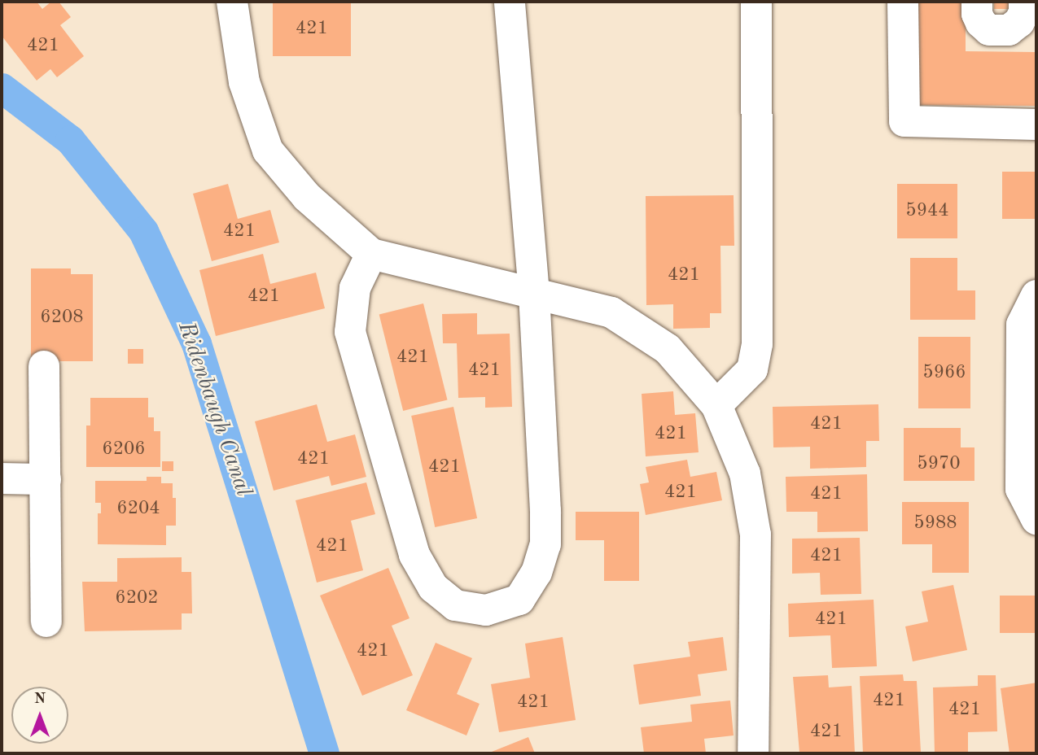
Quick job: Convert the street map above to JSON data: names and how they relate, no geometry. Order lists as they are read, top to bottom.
{
  "water": ["Ridenbaugh Canal"],
  "house_numbers": [
    "421",
    "421",
    "5944",
    "421",
    "421",
    "421",
    "6208",
    "421",
    "421",
    "5966",
    "421",
    "421",
    "6206",
    "421",
    "5970",
    "421",
    "421",
    "421",
    "6204",
    "5988",
    "421",
    "421",
    "6202",
    "421",
    "421",
    "421",
    "421",
    "421",
    "421"
  ],
  "north": "top"
}
